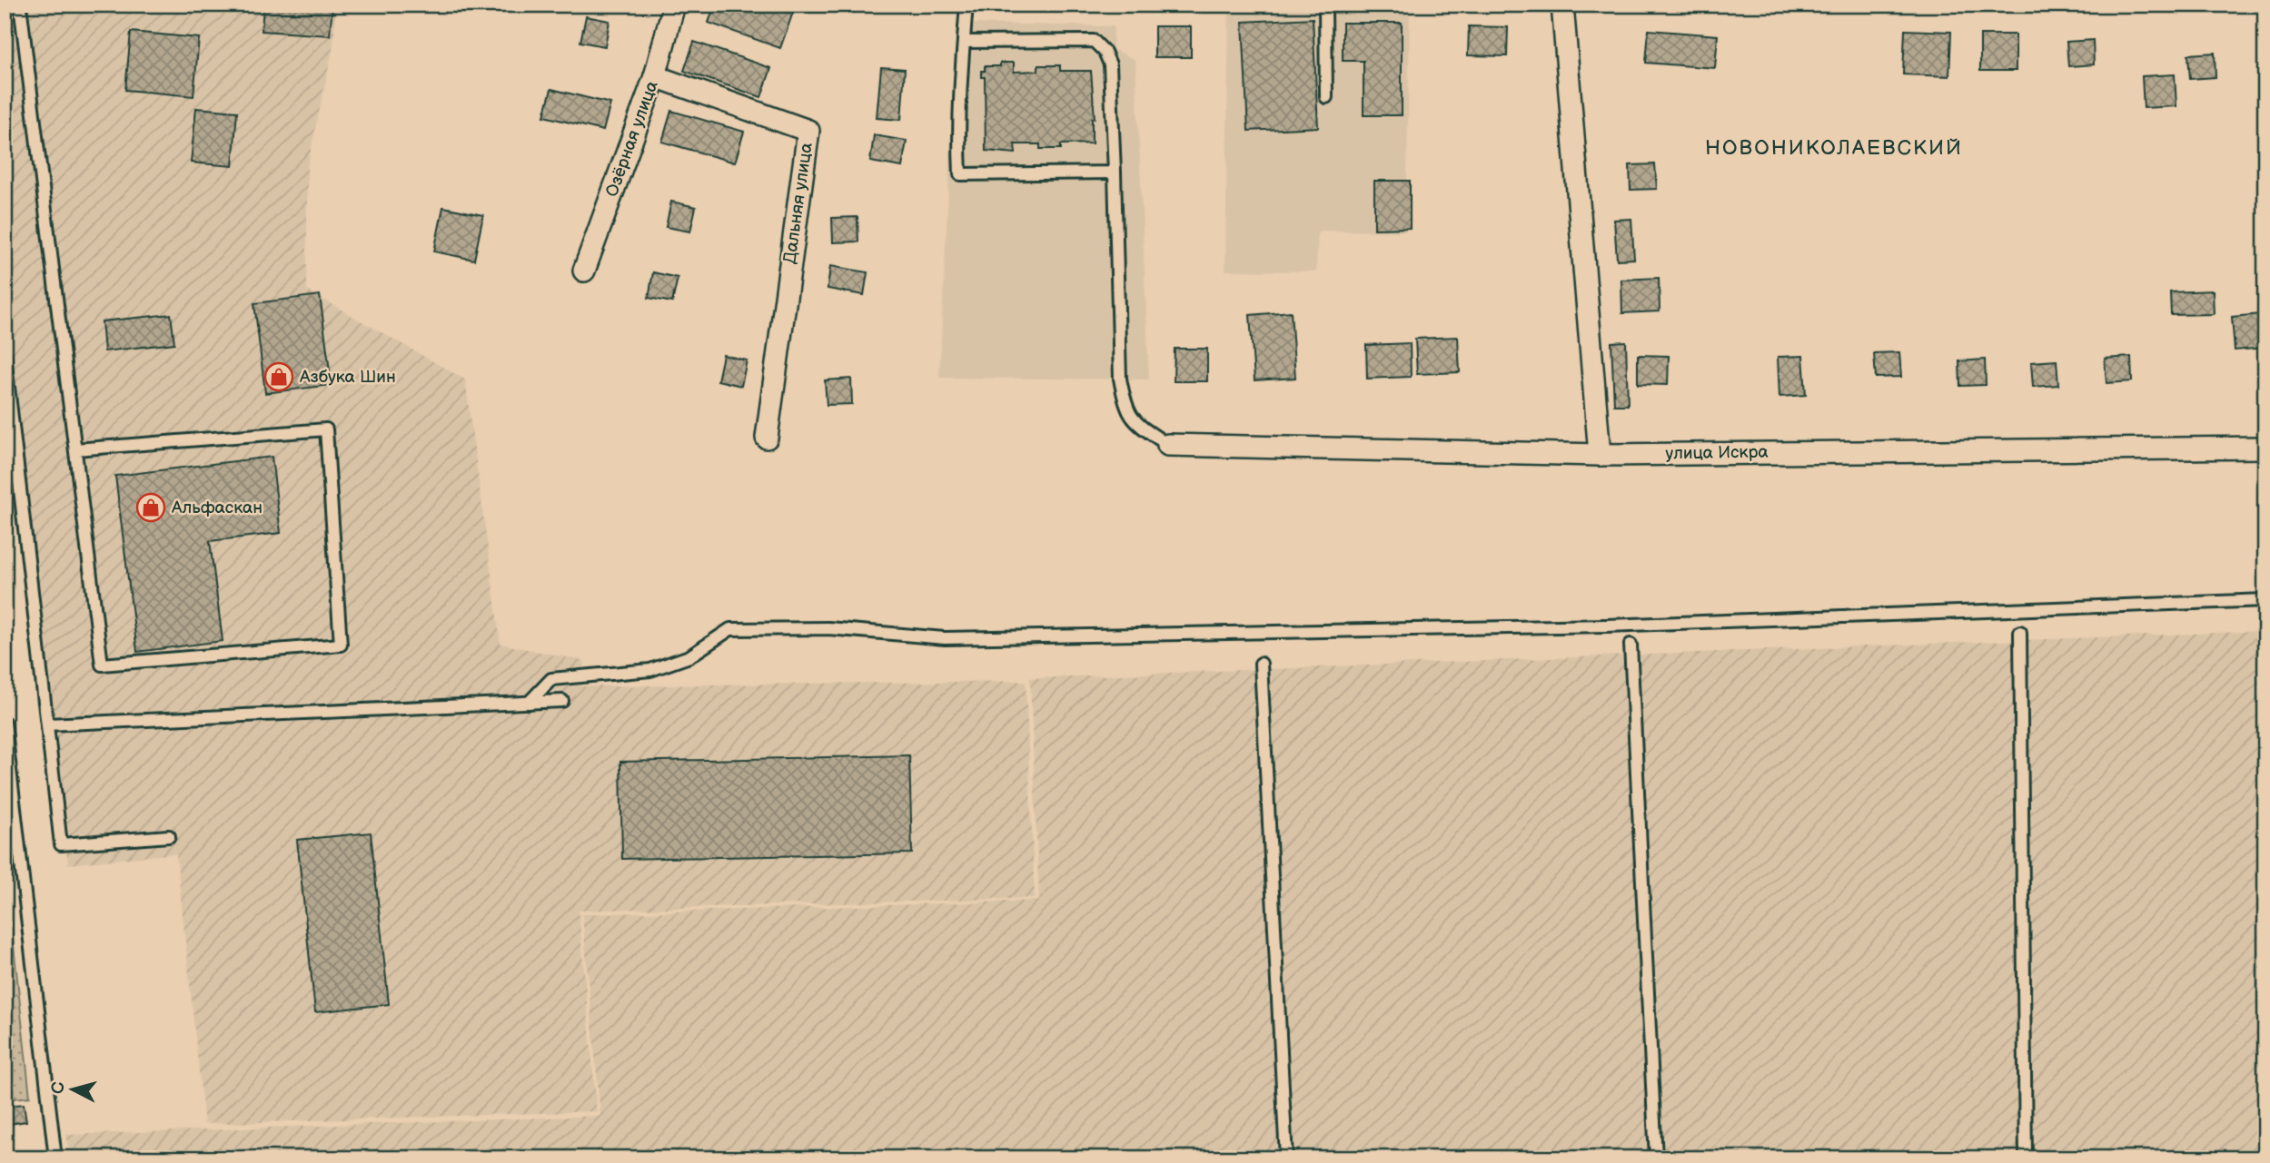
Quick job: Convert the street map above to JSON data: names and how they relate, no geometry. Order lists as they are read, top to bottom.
{
  "streets": {
    "street": ["Озёрная улица", "Дальняя улица", "улица Искра"]
  },
  "crossings": [
    ["Озёрная улица", "Дальняя улица"]
  ],
  "districts": ["НОВОНИКОЛАЕВСКИЙ"],
  "places": {
    "shop": ["Азбука Шин", "Альфаскан"]
  },
  "north": "left"
}
